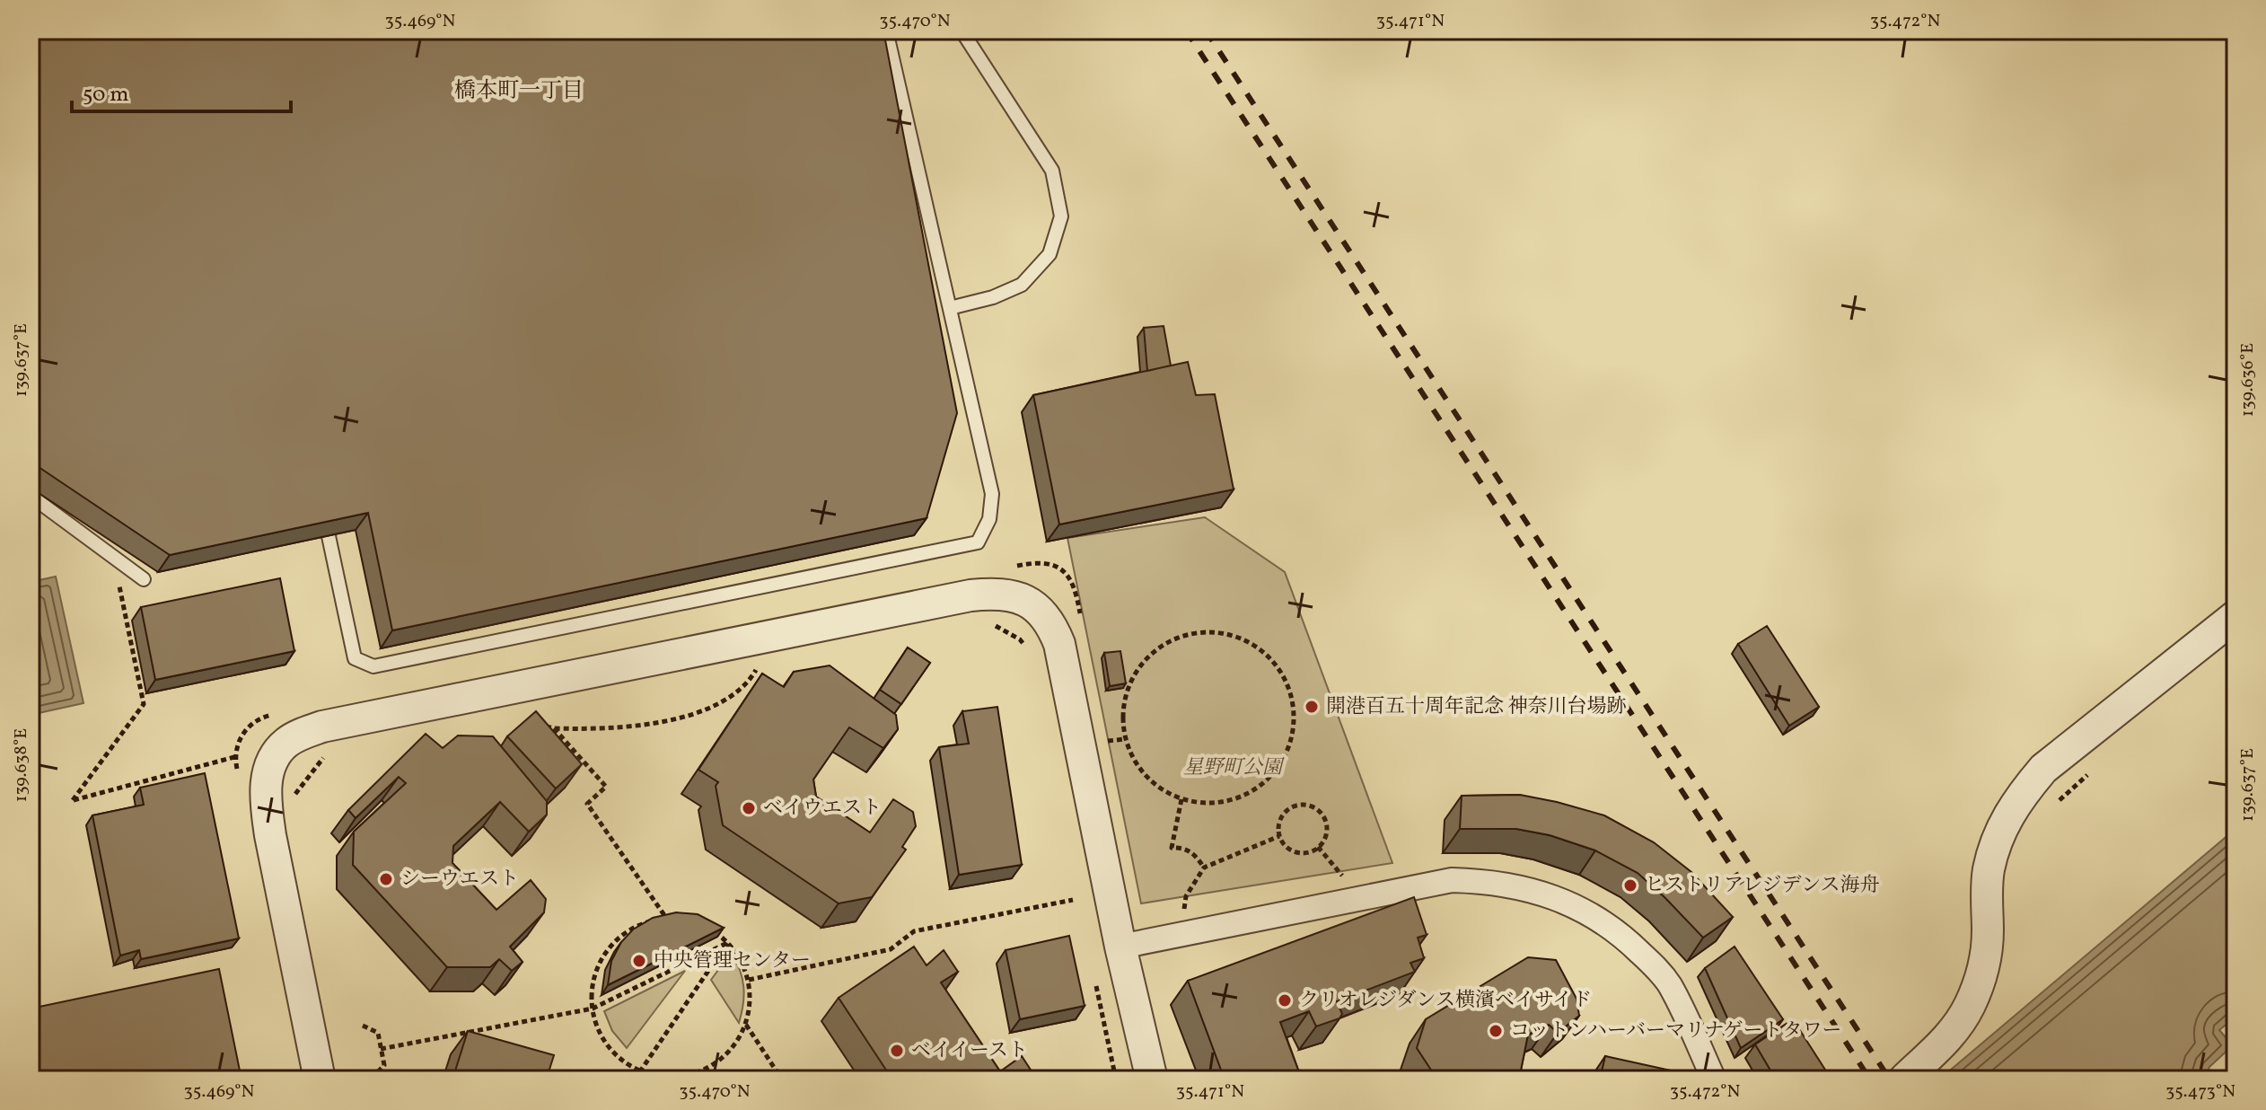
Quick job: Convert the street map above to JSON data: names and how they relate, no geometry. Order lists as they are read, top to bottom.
{
  "districts": ["橋本町一丁目"],
  "parks": ["星野町公園"],
  "places": [
    "開港百五十周年記念 神奈川台場跡",
    "ベイウエスト",
    "シーウエスト",
    "ヒストリアレジデンス海舟",
    "中央管理センター",
    "クリオレジダンス横濱ベイサイド",
    "コットンハーバーマリナゲートタワー",
    "ベイイースト"
  ],
  "scale_bar": "50 m",
  "coordinates": [
    "35.469°N",
    "35.470°N",
    "35.471°N",
    "35.472°N",
    "139.637°E",
    "139.636°E",
    "139.638°E",
    "35.473°N"
  ]
}
